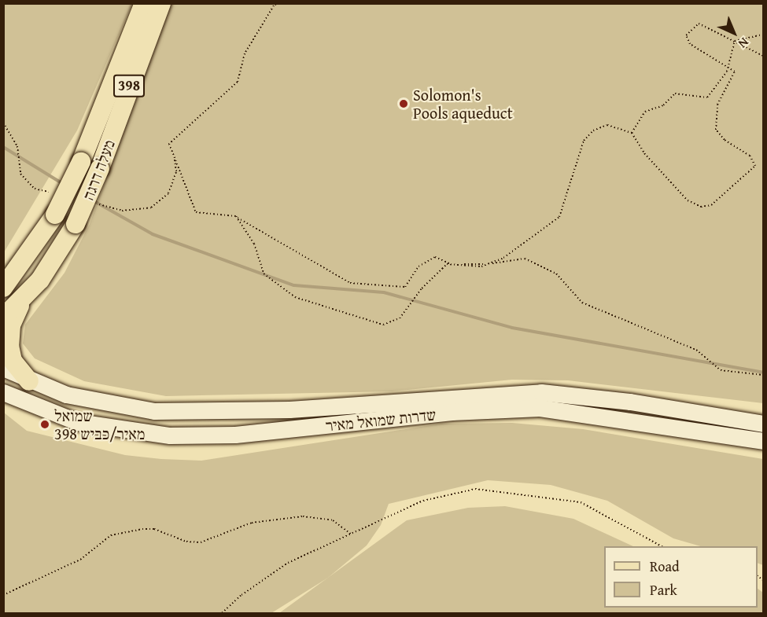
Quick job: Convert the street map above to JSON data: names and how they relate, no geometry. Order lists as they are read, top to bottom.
{
  "streets": {
    "main road": ["398", "מעלה דרגה", "שדרות שמואל מאיר"]
  },
  "places": ["Solomon's Pools aqueduct", "שמואל מאיר/כביש 398"],
  "legend": ["Road", "Park"],
  "north": "bottom right"
}
